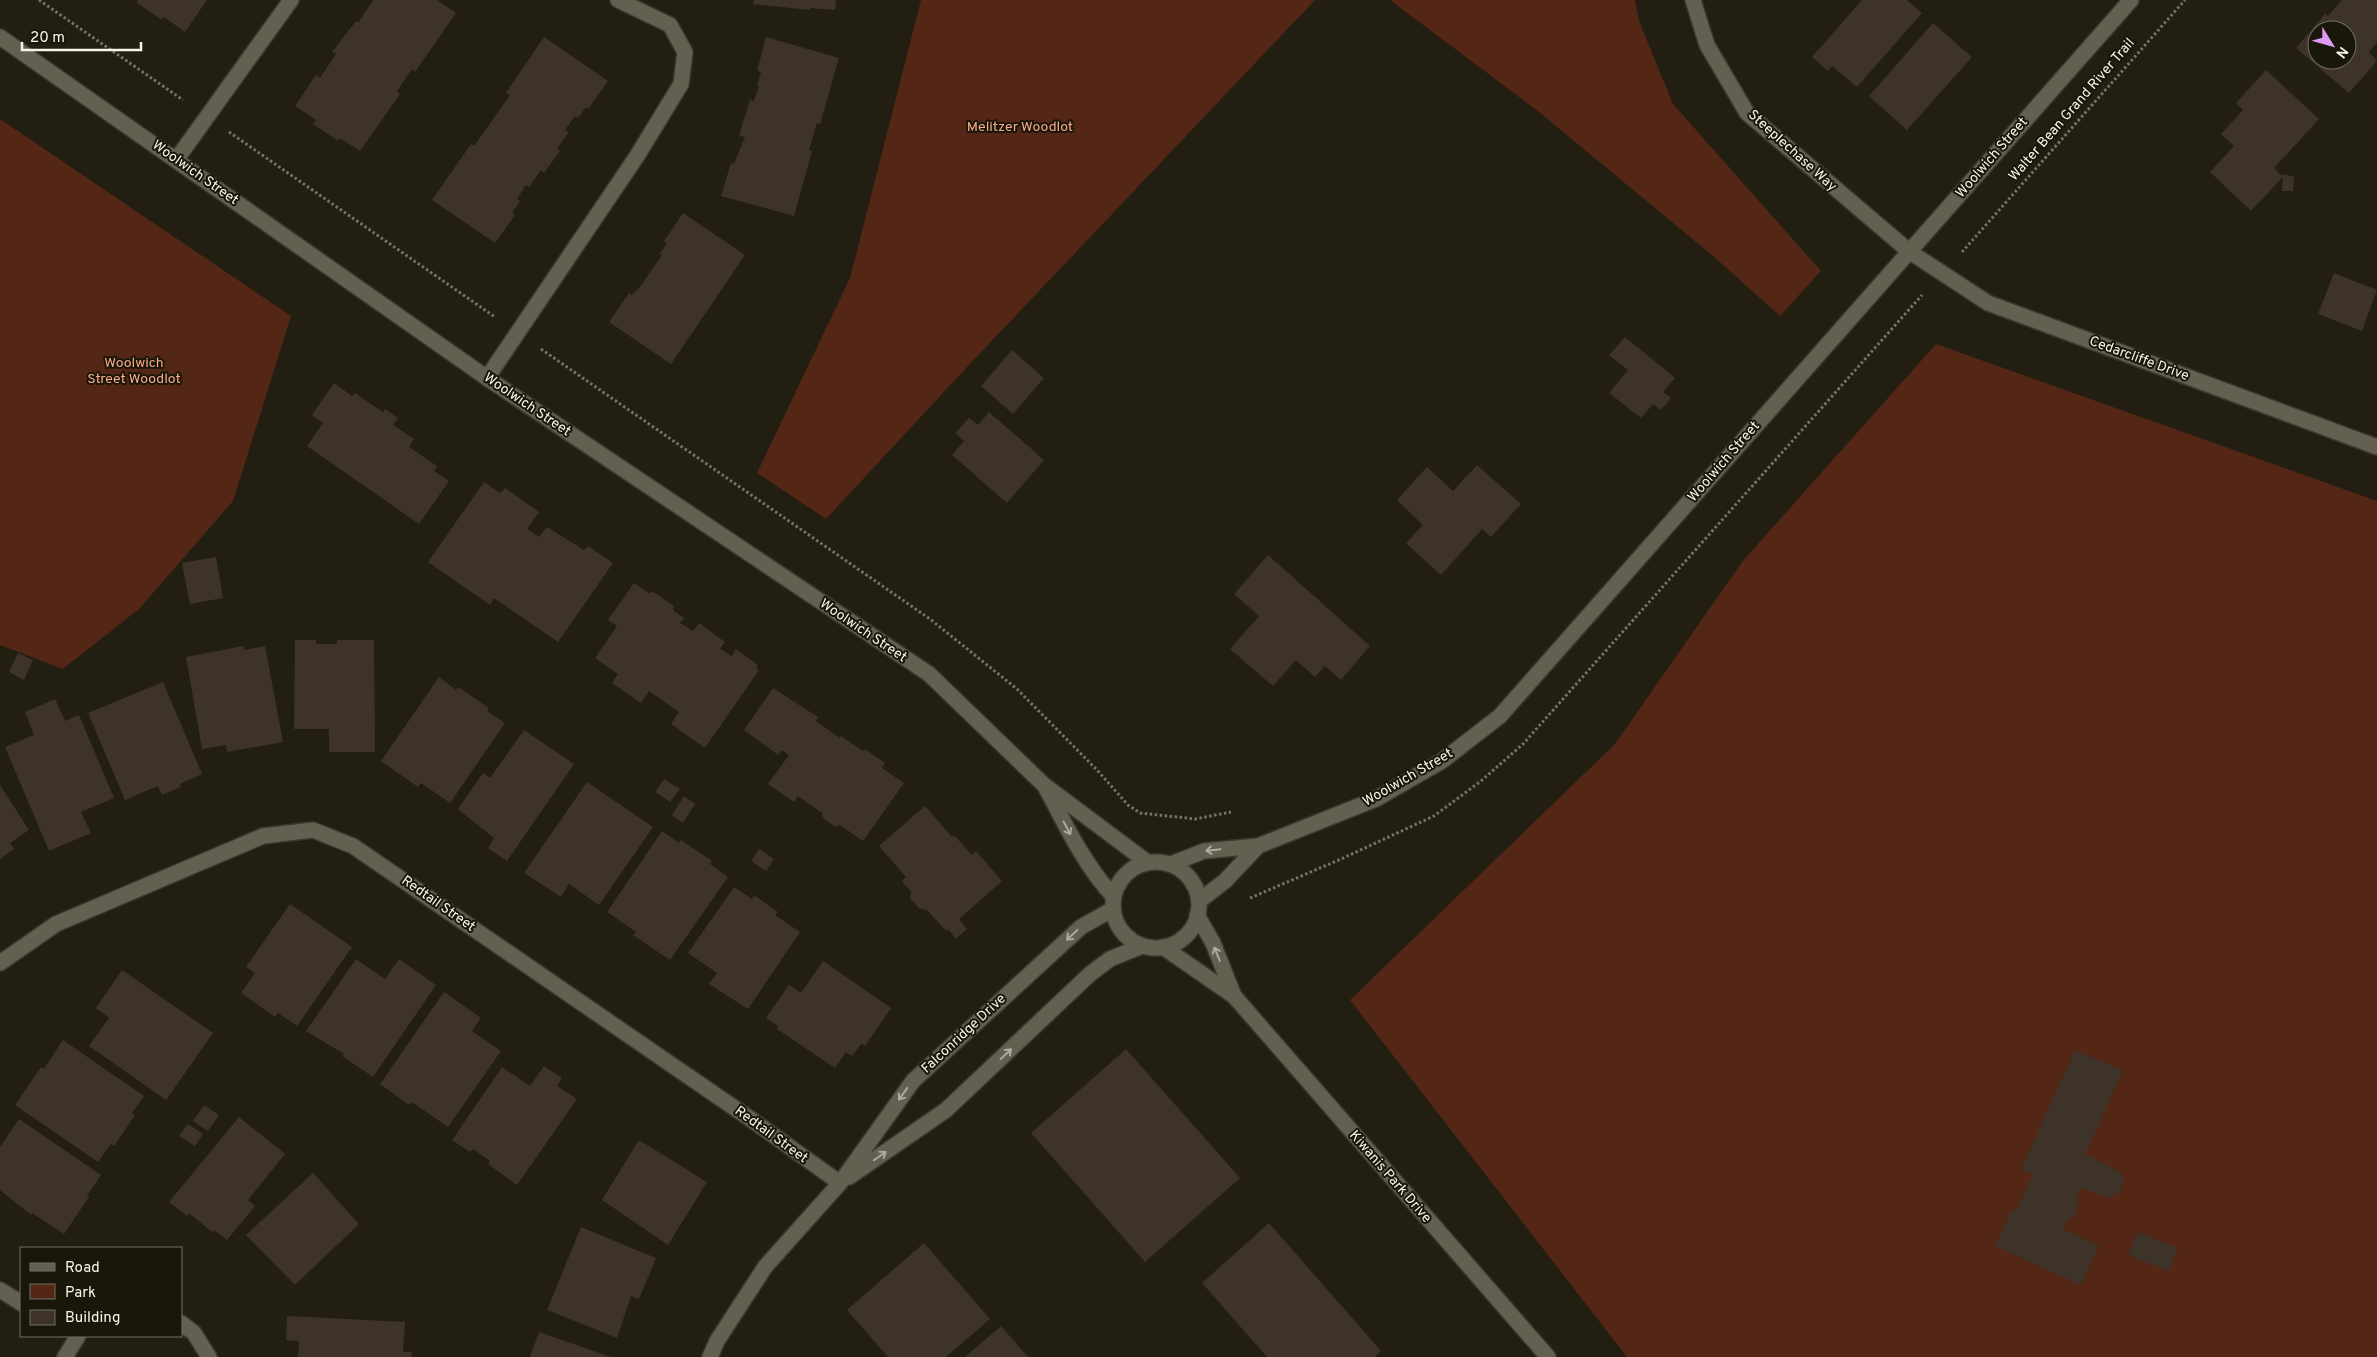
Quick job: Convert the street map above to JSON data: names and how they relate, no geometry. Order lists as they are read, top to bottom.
{
  "streets": {
    "street": [
      "Steeplechase Way",
      "Woolwich Street",
      "Cedarcliffe Drive",
      "Redtail Street",
      "Falconridge Drive",
      "Kiwanis Park Drive"
    ],
    "path": ["Walter Bean Grand River Trail"]
  },
  "crossings": [
    ["Steeplechase Way", "Woolwich Street"],
    ["Steeplechase Way", "Cedarcliffe Drive"],
    ["Woolwich Street", "Cedarcliffe Drive"],
    ["Woolwich Street", "Falconridge Drive"],
    ["Woolwich Street", "Kiwanis Park Drive"],
    ["Redtail Street", "Falconridge Drive"],
    ["Falconridge Drive", "Kiwanis Park Drive"]
  ],
  "parks": ["Melitzer Woodlot", "Woolwich Street Woodlot"],
  "legend": ["Road", "Park", "Building"],
  "scale_bar": "20 m",
  "north": "bottom right"
}
